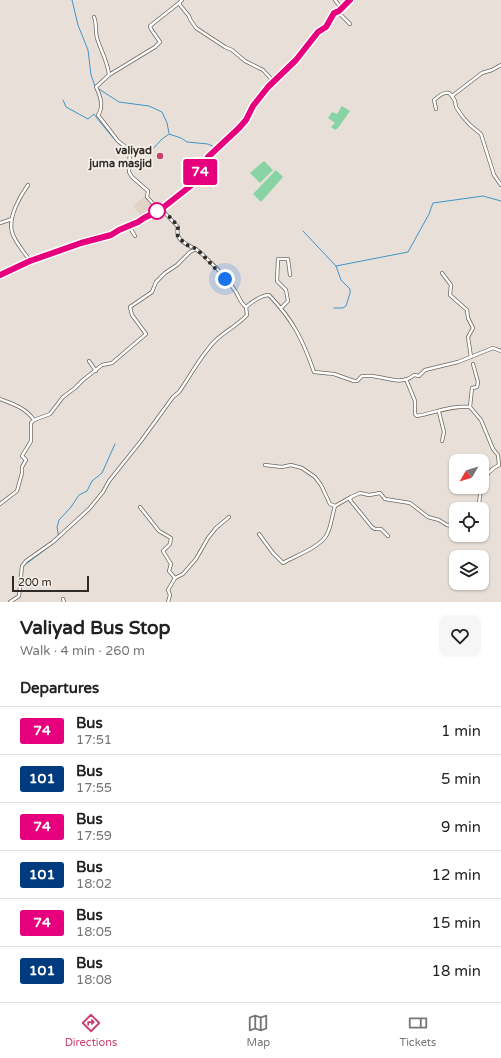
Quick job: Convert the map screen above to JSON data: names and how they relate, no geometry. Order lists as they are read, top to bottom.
{
  "places": ["valiyad juma masjid"],
  "lines": ["bus line 74"],
  "scale_bar": "200 m",
  "north": "bottom left",
  "page": {
    "on_map": "74",
    "scale": "200 m",
    "heading": [
      ["Valiyad Bus Stop", "Walk · 4 min · 260 m"],
      "Departures"
    ],
    "list": [
      {
        "mark": "74",
        "name": "Bus",
        "note": "17:51",
        "value": "1 min"
      },
      {
        "mark": "101",
        "name": "Bus",
        "note": "17:55",
        "value": "5 min"
      },
      {
        "mark": "74",
        "name": "Bus",
        "note": "17:59",
        "value": "9 min"
      },
      {
        "mark": "101",
        "name": "Bus",
        "note": "18:02",
        "value": "12 min"
      },
      {
        "mark": "74",
        "name": "Bus",
        "note": "18:05",
        "value": "15 min"
      },
      {
        "mark": "101",
        "name": "Bus",
        "note": "18:08",
        "value": "18 min"
      }
    ],
    "tabs": ["Directions", "Map", "Tickets"]
  }
}
